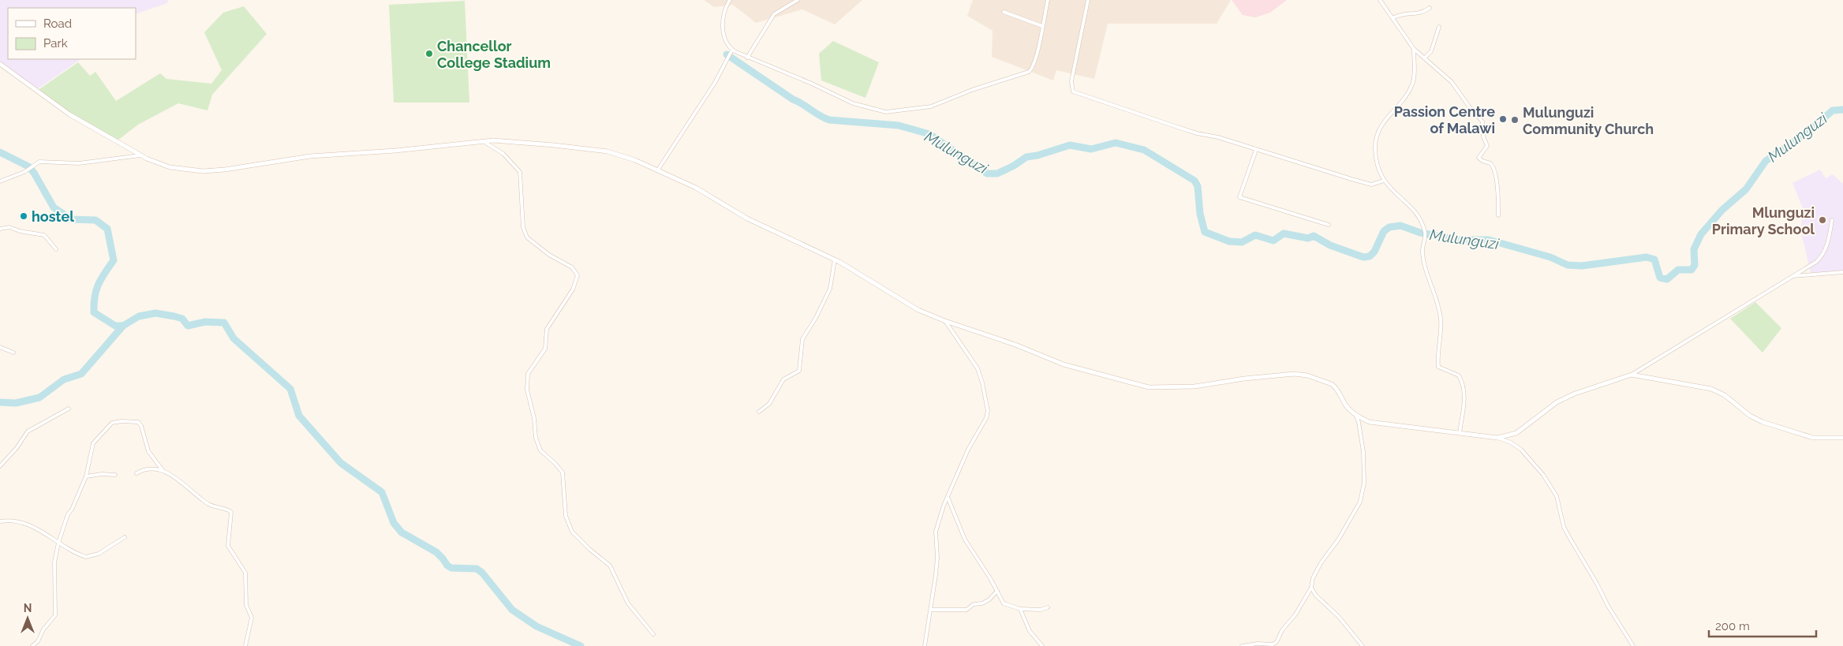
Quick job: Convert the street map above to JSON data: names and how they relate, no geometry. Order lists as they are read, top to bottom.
{
  "water": ["Mulunguzi"],
  "places": [
    "Chancellor College Stadium",
    "Passion Centre of Malawi",
    "Mulunguzi Community Church",
    "hostel",
    "Mlunguzi Primary School"
  ],
  "legend": ["Road", "Park"],
  "scale_bar": "200 m",
  "north": "top"
}
